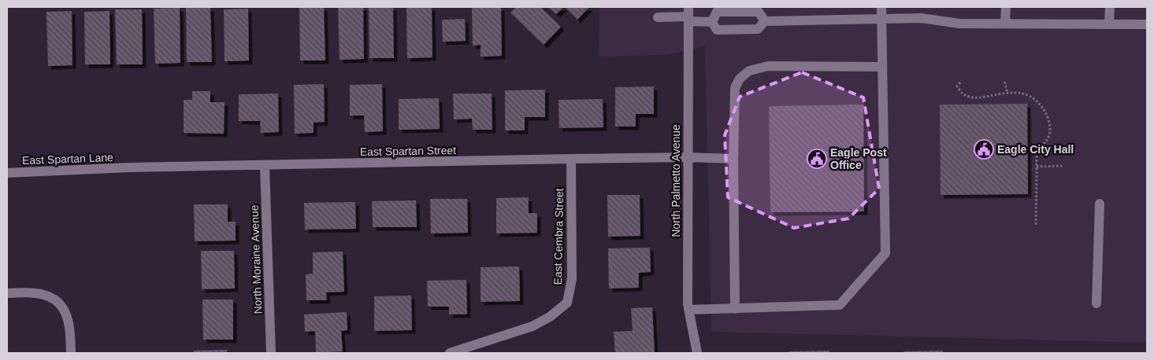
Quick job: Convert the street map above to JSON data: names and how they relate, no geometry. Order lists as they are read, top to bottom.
{
  "streets": {
    "street": [
      "East Spartan Street",
      "East Spartan Lane",
      "North Palmetto Avenue",
      "East Cembra Street",
      "North Moraine Avenue"
    ]
  },
  "crossings": [
    ["East Spartan Street", "East Spartan Lane"],
    ["East Spartan Street", "North Palmetto Avenue"],
    ["East Spartan Street", "East Cembra Street"],
    ["East Spartan Street", "North Moraine Avenue"]
  ],
  "places": {
    "public building": ["Eagle City Hall", "Eagle Post Office"]
  }
}
